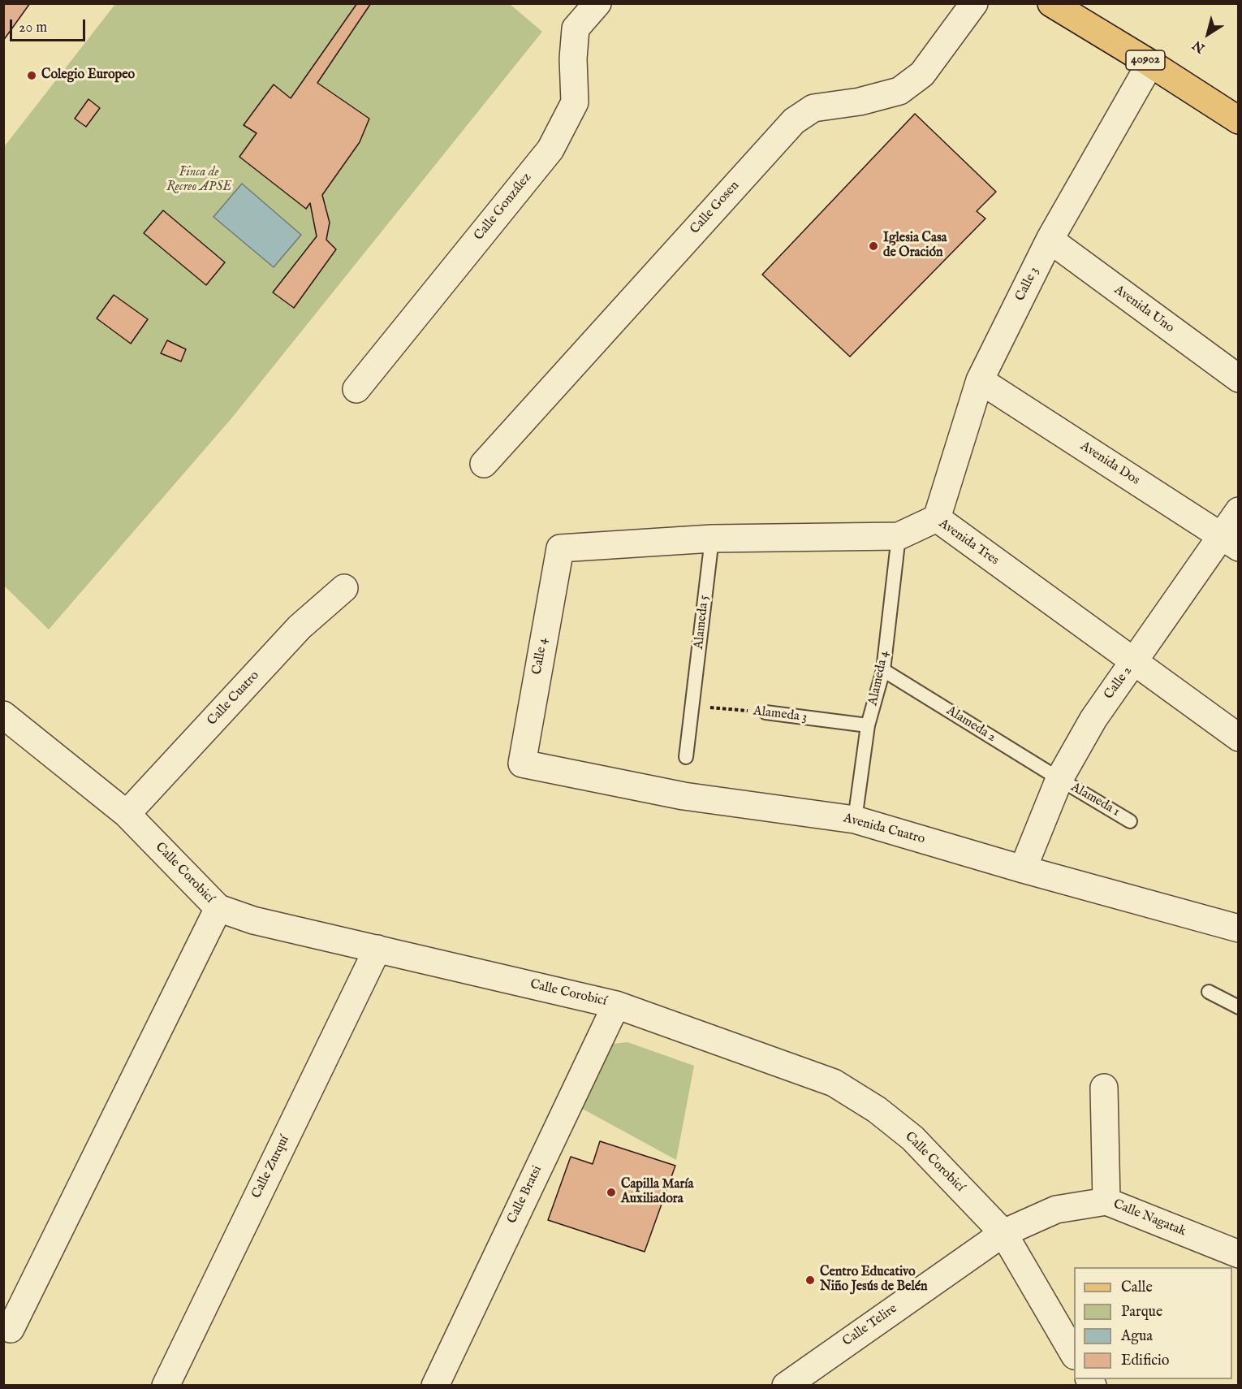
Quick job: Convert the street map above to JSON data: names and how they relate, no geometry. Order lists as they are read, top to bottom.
{
  "streets": {
    "main road": ["40902"],
    "street": [
      "Calle González",
      "Calle Gosen",
      "Calle 3",
      "Avenida Uno",
      "Avenida Dos",
      "Avenida Tres",
      "Calle 4",
      "Calle 2",
      "Calle Cuatro",
      "Avenida Cuatro",
      "Calle Corobicí",
      "Calle Zurquí",
      "Calle Bratsi",
      "Calle Nagatak",
      "Calle Telire"
    ],
    "lane": [
      "Alameda 5",
      "Alameda 4",
      "Alameda 3",
      "Alameda 2",
      "Alameda 1"
    ]
  },
  "crossings": [
    ["40902", "Calle 3"],
    ["Calle 3", "Avenida Uno"],
    ["Calle 3", "Avenida Dos"],
    ["Calle 3", "Avenida Tres"],
    ["Avenida Dos", "Calle 2"],
    ["Avenida Tres", "Alameda 5"],
    ["Avenida Tres", "Calle 4"],
    ["Avenida Tres", "Alameda 4"],
    ["Avenida Tres", "Calle 2"],
    ["Alameda 5", "Alameda 3"],
    ["Calle 4", "Avenida Cuatro"],
    ["Alameda 4", "Alameda 3"],
    ["Alameda 4", "Alameda 2"],
    ["Alameda 4", "Avenida Cuatro"],
    ["Calle 2", "Alameda 2"],
    ["Calle 2", "Alameda 1"],
    ["Calle 2", "Avenida Cuatro"],
    ["Calle Cuatro", "Calle Corobicí"],
    ["Alameda 2", "Alameda 1"],
    ["Calle Corobicí", "Calle Zurquí"],
    ["Calle Corobicí", "Calle Bratsi"],
    ["Calle Corobicí", "Calle Nagatak"],
    ["Calle Corobicí", "Calle Telire"],
    ["Calle Nagatak", "Calle Telire"]
  ],
  "parks": ["Finca de Recreo APSE"],
  "places": [
    "Colegio Europeo",
    "Iglesia Casa de Oración",
    "Capilla María Auxiliadora",
    "Centro Educativo Niño Jesús de Belén"
  ],
  "legend": [
    "Calle",
    "Parque",
    "Agua",
    "Edificio"
  ],
  "scale_bar": "20 m",
  "north": "bottom left"
}
